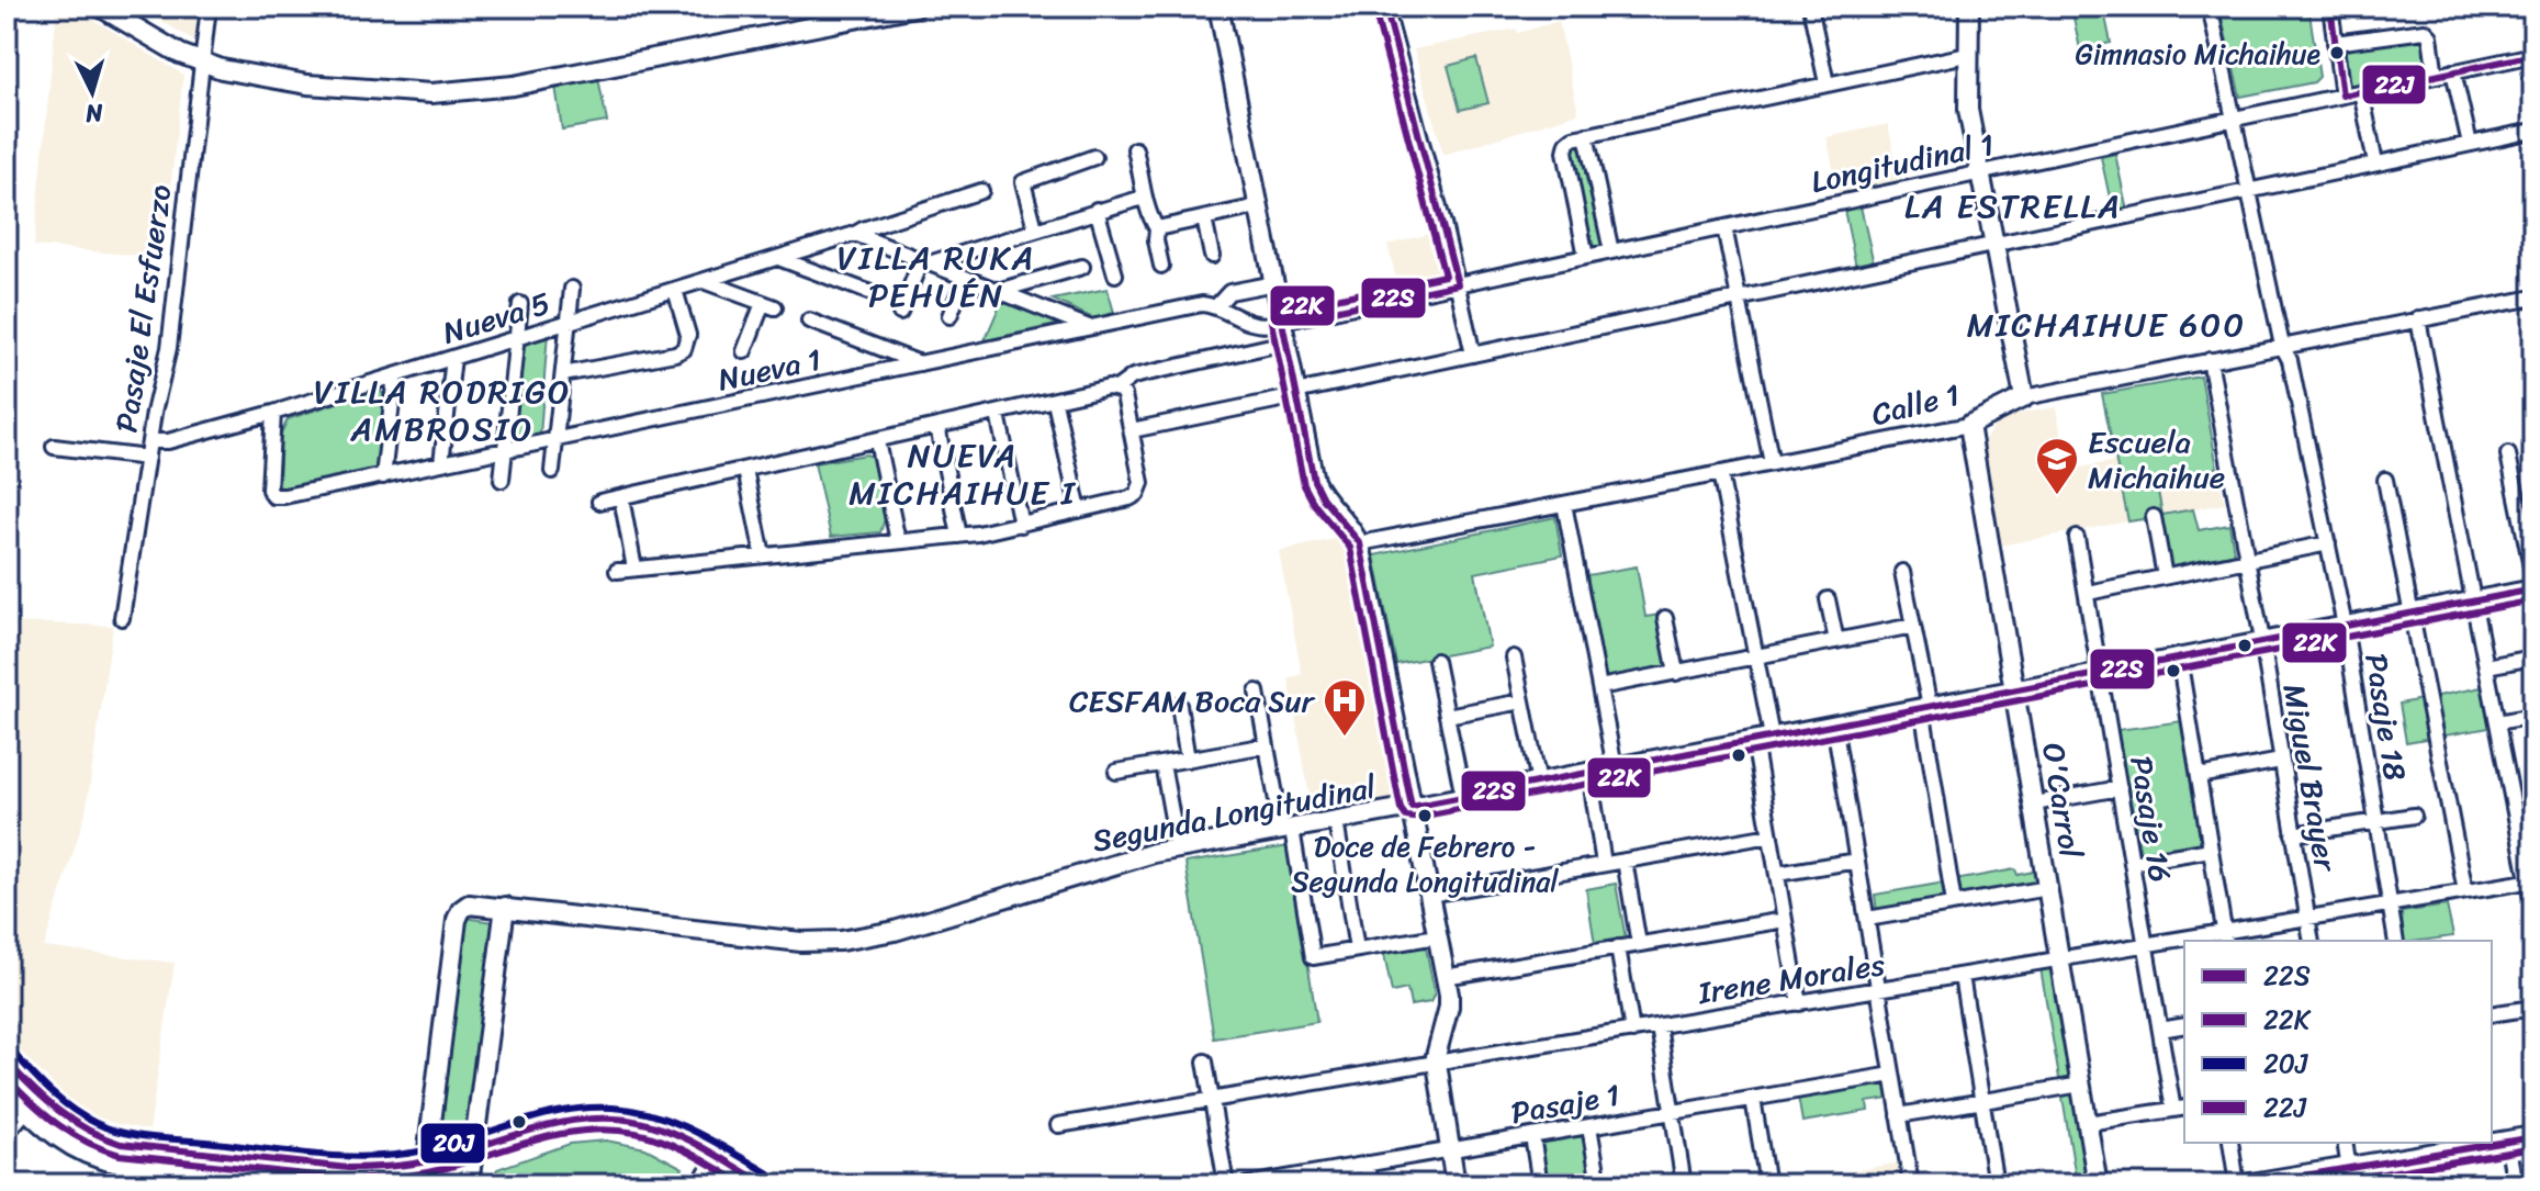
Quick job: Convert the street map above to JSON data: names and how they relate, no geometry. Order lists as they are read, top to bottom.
{
  "streets": {
    "street": [
      "Longitudinal 1",
      "Pasaje El Esfuerzo",
      "Nueva 5",
      "Nueva 1",
      "Calle 1",
      "Pasaje 18",
      "Miguel Brayer",
      "O'Carrol",
      "Segunda Longitudinal",
      "Pasaje 16",
      "Irene Morales",
      "Pasaje 1"
    ]
  },
  "crossings": [
    ["Longitudinal 1", "Pasaje 18"],
    ["Pasaje El Esfuerzo", "Nueva 5"],
    ["Nueva 5", "Nueva 1"],
    ["Calle 1", "Pasaje 18"],
    ["Calle 1", "Miguel Brayer"],
    ["Calle 1", "O'Carrol"],
    ["Pasaje 18", "Segunda Longitudinal"],
    ["Pasaje 18", "Irene Morales"],
    ["Miguel Brayer", "Segunda Longitudinal"],
    ["Miguel Brayer", "Irene Morales"],
    ["O'Carrol", "Segunda Longitudinal"],
    ["O'Carrol", "Irene Morales"],
    ["Segunda Longitudinal", "Pasaje 16"],
    ["Pasaje 16", "Irene Morales"]
  ],
  "districts": [
    "LA ESTRELLA",
    "VILLA RUKA PEHUÉN",
    "MICHAIHUE 600",
    "VILLA RODRIGO AMBROSIO",
    "NUEVA MICHAIHUE I"
  ],
  "places": {
    "other": ["Gimnasio Michaihue", "Doce de Febrero - Segunda Longitudinal"],
    "school or university": ["Escuela Michaihue"],
    "hospital": ["CESFAM Boca Sur"]
  },
  "lines": [
    "transit line 22S",
    "transit line 22J",
    "transit line 22K",
    "transit line 20J"
  ],
  "legend": [
    "22S",
    "22K",
    "20J",
    "22J"
  ],
  "north": "bottom"
}
